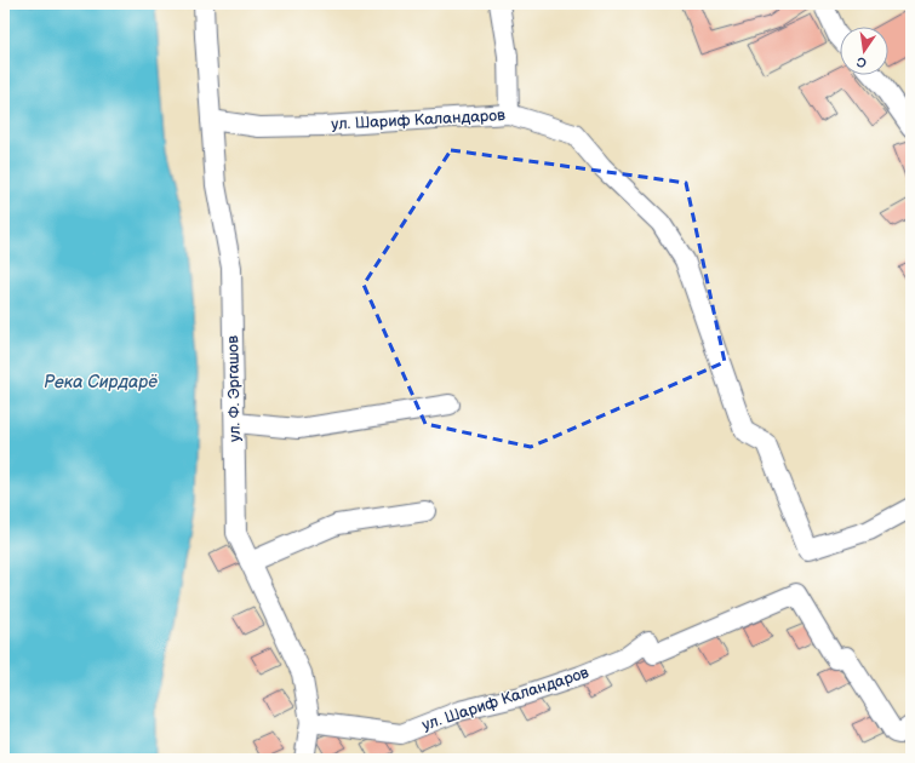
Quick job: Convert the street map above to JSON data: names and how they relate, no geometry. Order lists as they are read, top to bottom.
{
  "streets": {
    "street": ["ул. Шариф Каландаров", "ул. Ф. Эргашов"]
  },
  "crossings": [
    ["ул. Шариф Каландаров", "ул. Ф. Эргашов"]
  ],
  "water": ["Река Сирдарё"],
  "north": "bottom"
}
